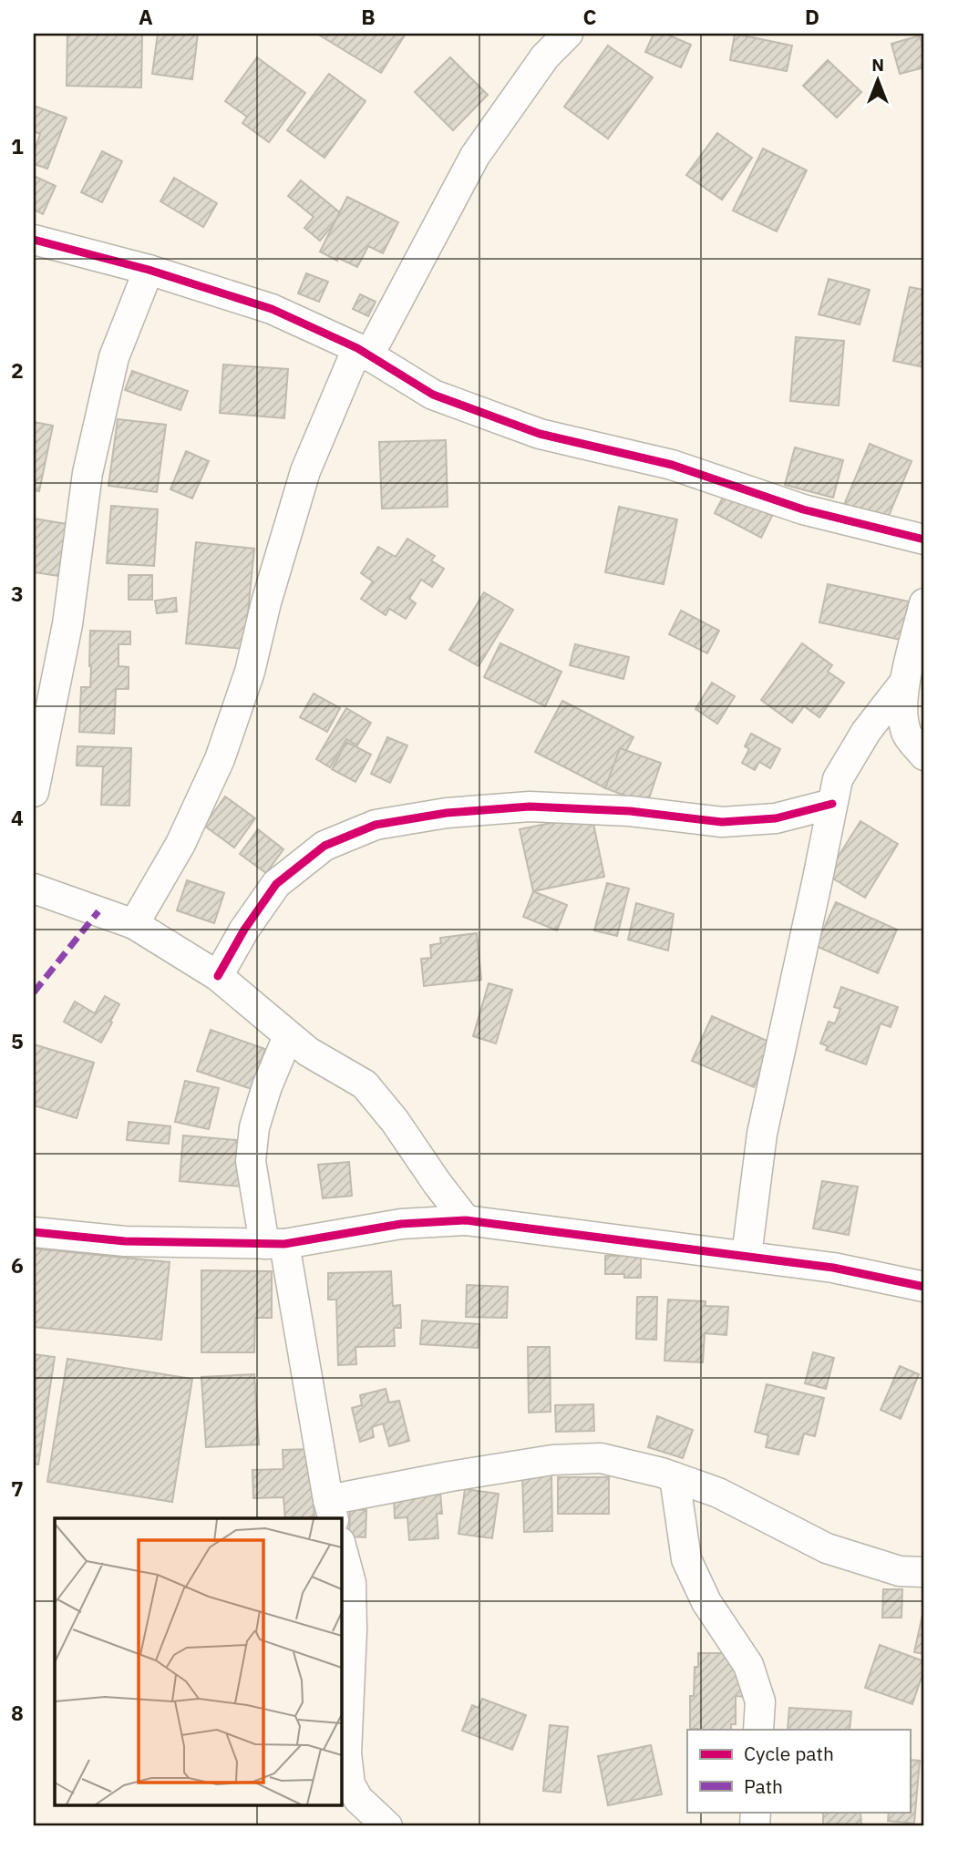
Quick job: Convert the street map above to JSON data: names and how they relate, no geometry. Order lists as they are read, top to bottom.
{
  "legend": ["Cycle path", "Path"],
  "north": "top",
  "grid": {
    "columns": [
      "A",
      "B",
      "C",
      "D"
    ],
    "rows": [
      "1",
      "2",
      "3",
      "4",
      "5",
      "6",
      "7",
      "8"
    ]
  }
}
